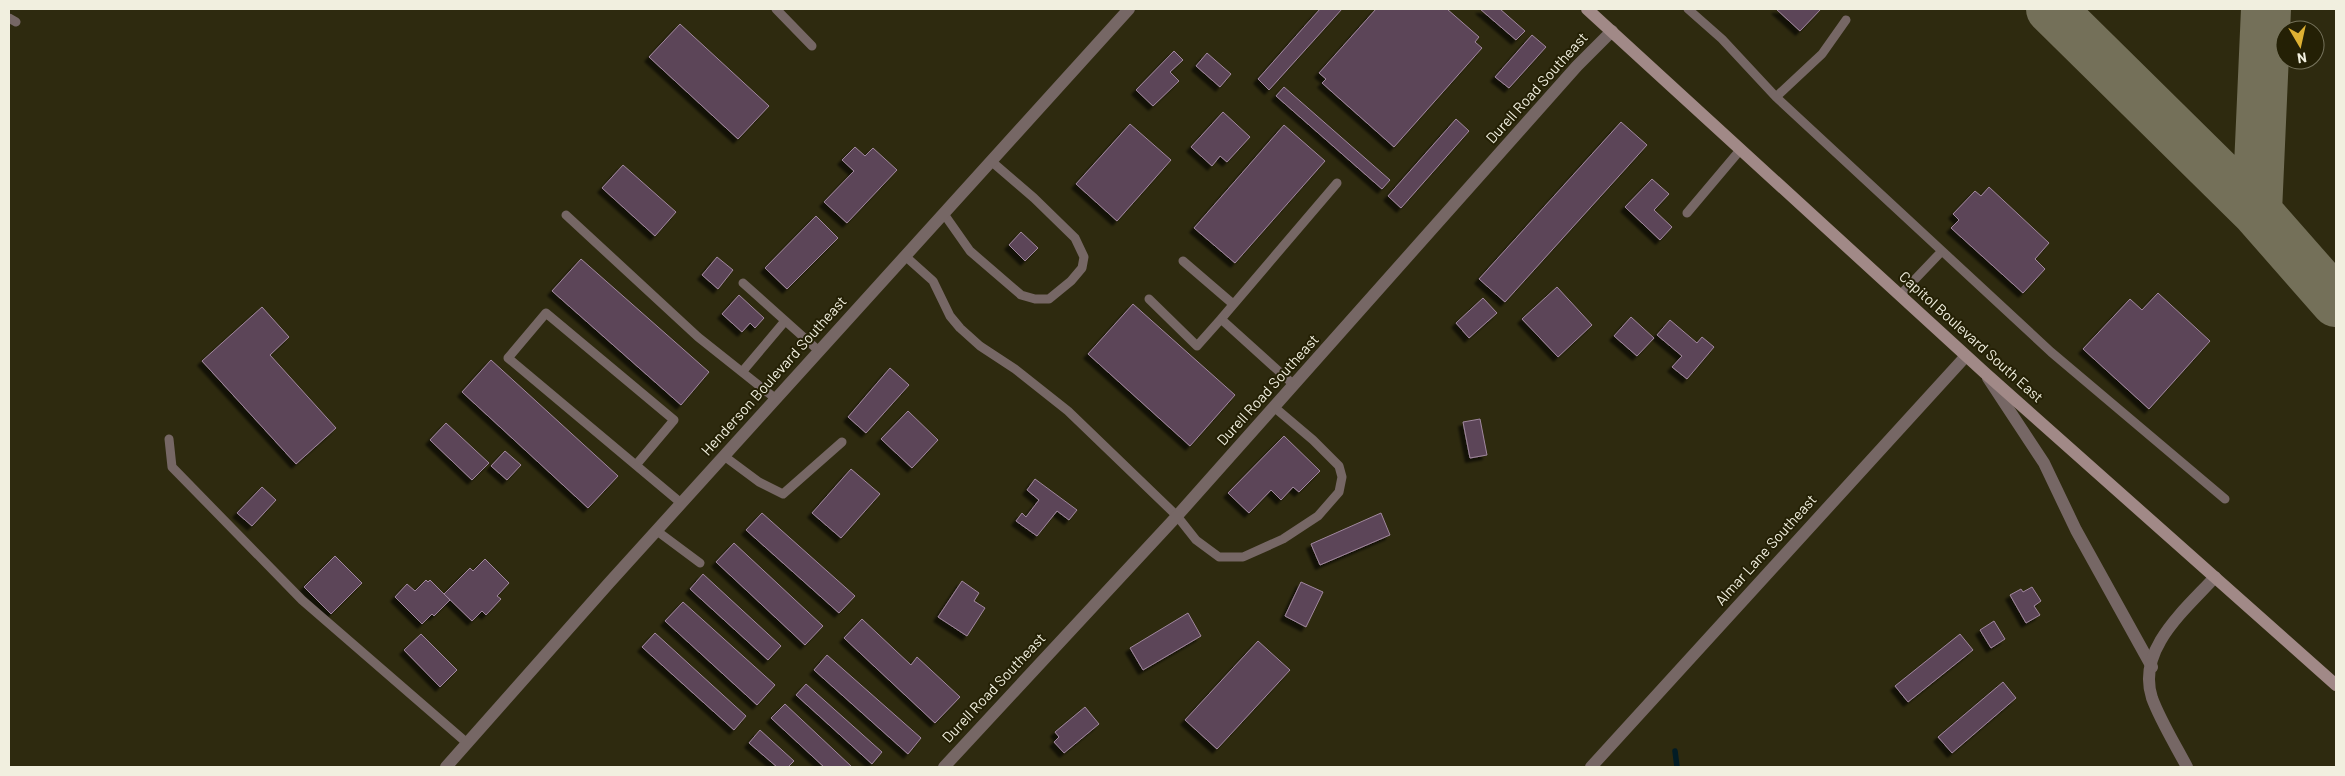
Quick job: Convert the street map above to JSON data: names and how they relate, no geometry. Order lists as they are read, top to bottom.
{
  "streets": {
    "main road": ["Capitol Boulevard South East"],
    "street": ["Durell Road Southeast", "Henderson Boulevard Southeast", "Almar Lane Southeast"]
  },
  "crossings": [
    ["Durell Road Southeast", "Capitol Boulevard South East"],
    ["Capitol Boulevard South East", "Almar Lane Southeast"]
  ],
  "north": "bottom"
}
